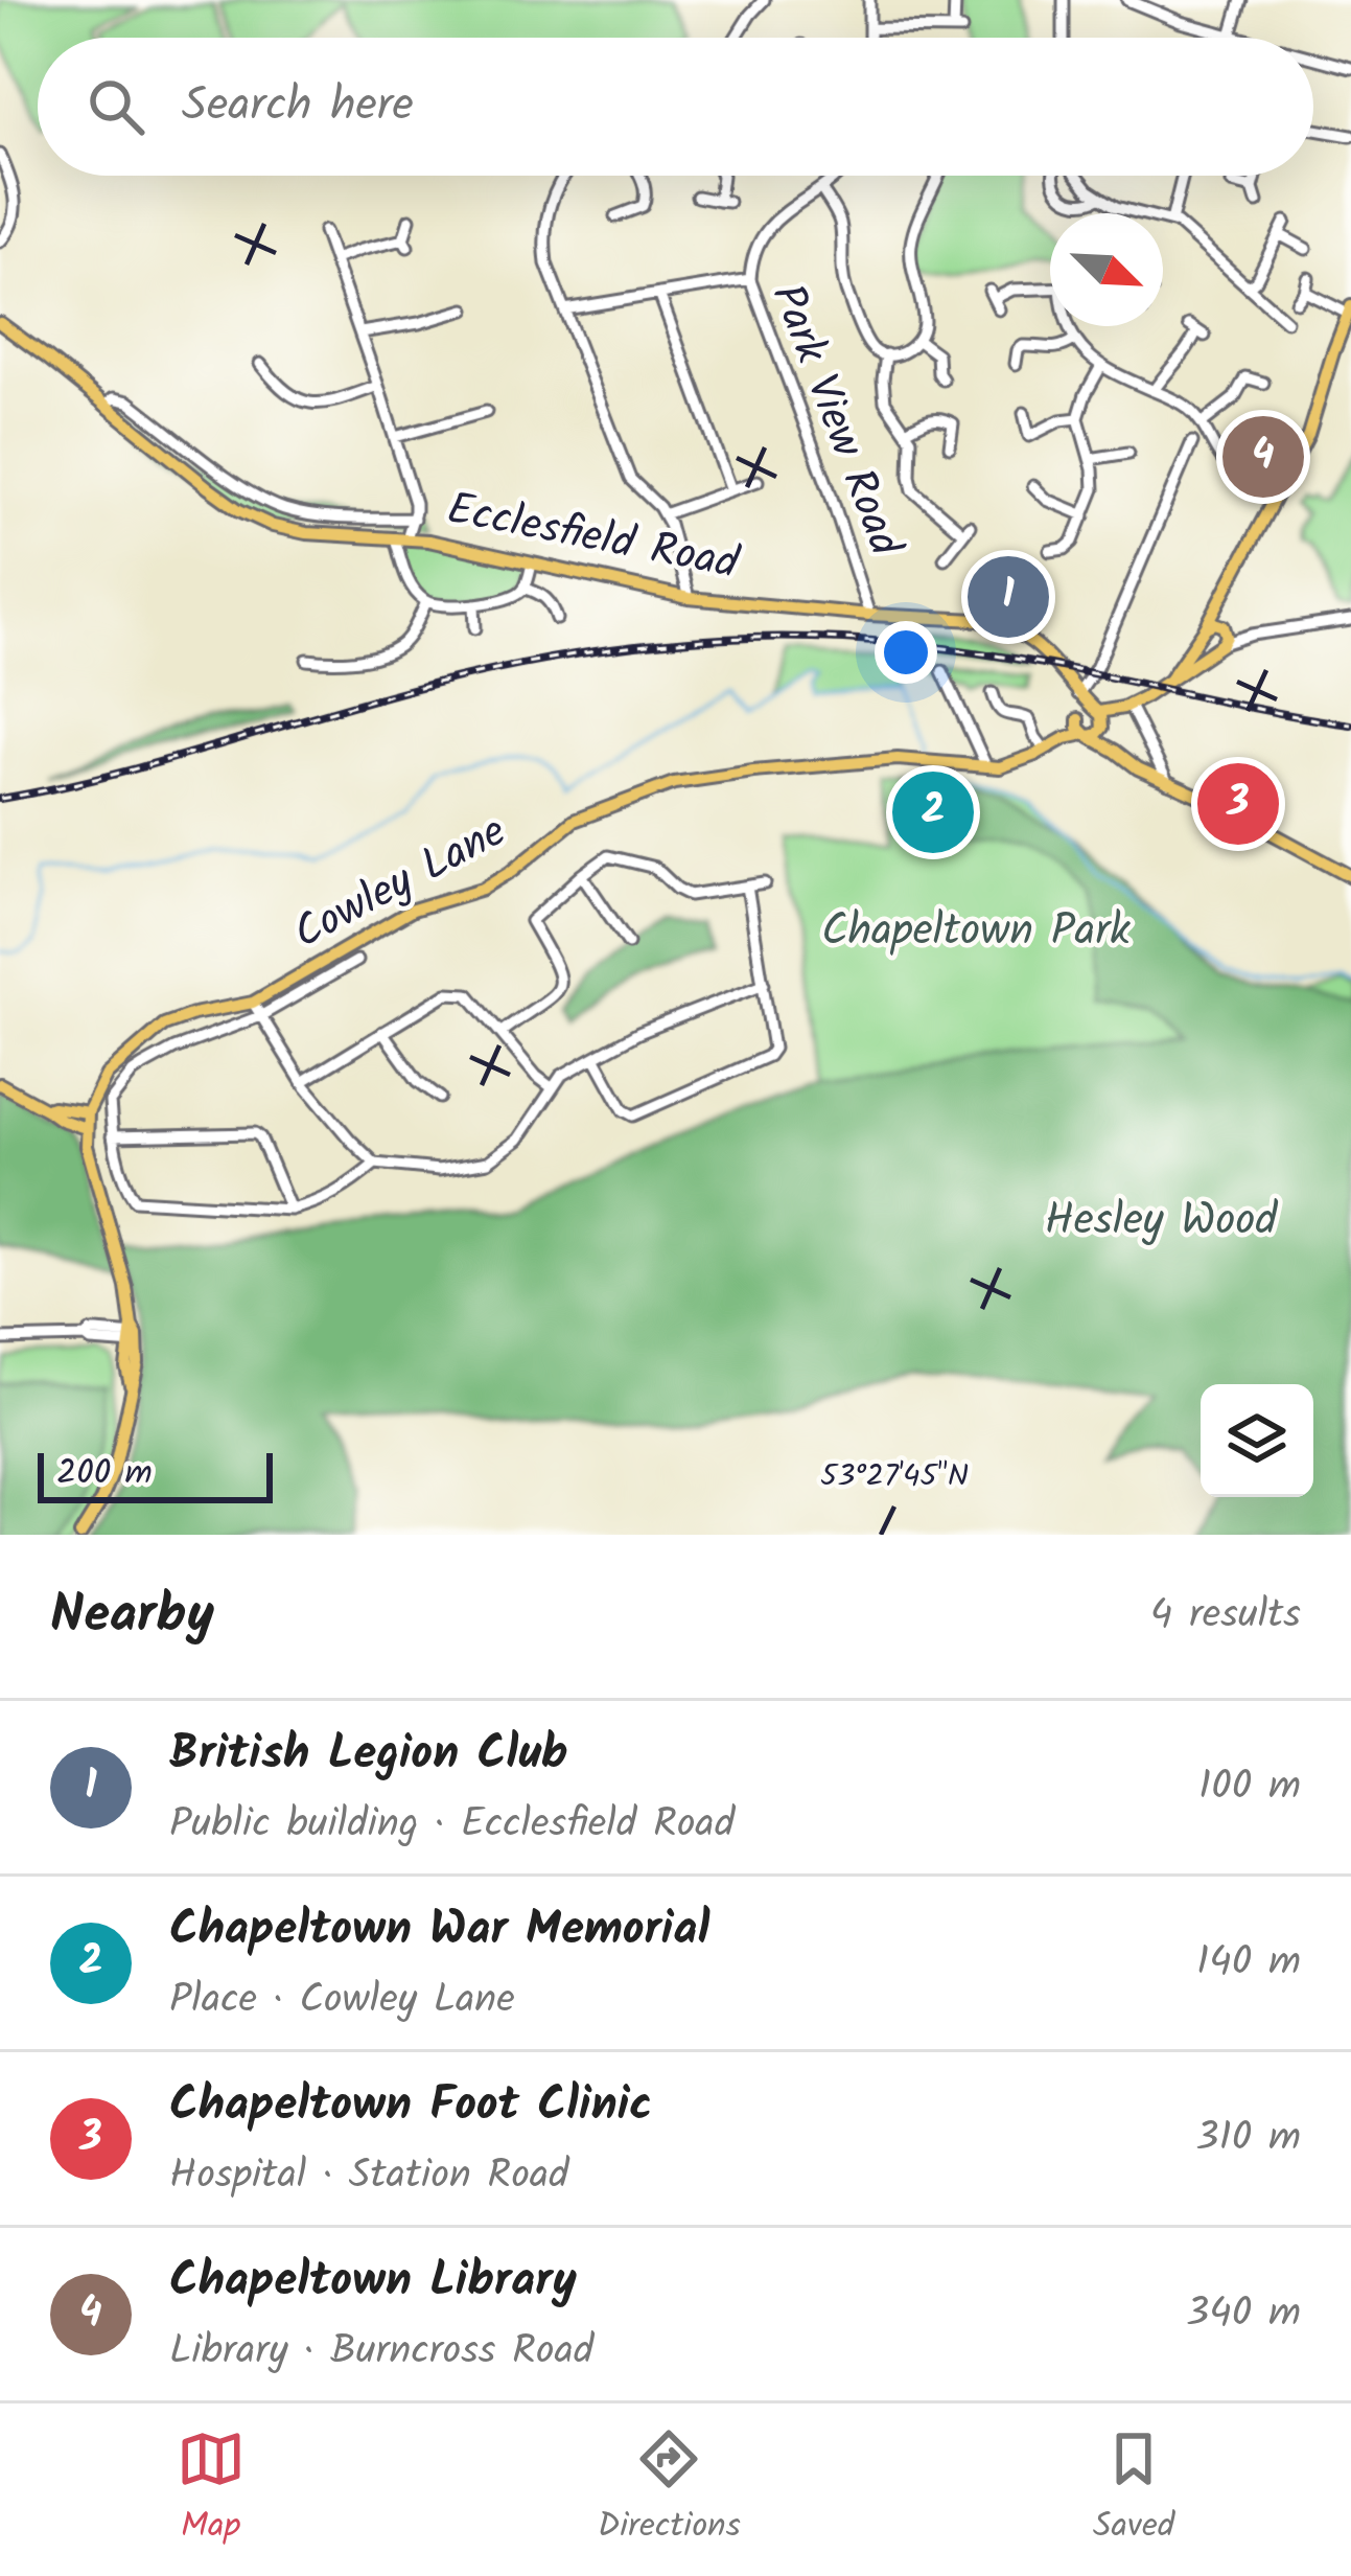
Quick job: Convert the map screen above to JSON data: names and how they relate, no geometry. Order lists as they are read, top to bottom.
{
  "streets": {
    "main road": ["Ecclesfield Road", "Cowley Lane"],
    "street": ["Park View Road"]
  },
  "crossings": [
    ["Park View Road", "Ecclesfield Road"],
    ["Ecclesfield Road", "Cowley Lane"]
  ],
  "parks": ["Chapeltown Park", "Hesley Wood"],
  "scale_bar": "200 m",
  "north": "bottom right",
  "page": {
    "search": "Search here",
    "pins": [
      "4",
      "1",
      "3",
      "2"
    ],
    "scale": "200 m",
    "heading": ["Nearby", "4 results"],
    "list": [
      {
        "mark": "1",
        "name": "British Legion Club",
        "note": "Public building · Ecclesfield Road",
        "value": "100 m"
      },
      {
        "mark": "2",
        "name": "Chapeltown War Memorial",
        "note": "Place · Cowley Lane",
        "value": "140 m"
      },
      {
        "mark": "3",
        "name": "Chapeltown Foot Clinic",
        "note": "Hospital · Station Road",
        "value": "310 m"
      },
      {
        "mark": "4",
        "name": "Chapeltown Library",
        "note": "Library · Burncross Road",
        "value": "340 m"
      }
    ],
    "nav": ["Map", "Directions", "Saved"]
  },
  "coordinates": ["53°27'45\"N"]
}
